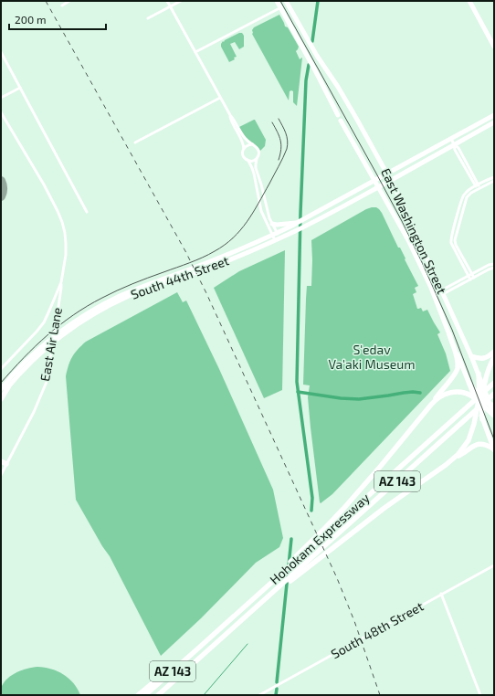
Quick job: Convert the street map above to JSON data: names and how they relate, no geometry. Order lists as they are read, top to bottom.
{
  "streets": {
    "highway": ["AZ 143", "Hohokam Expressway"],
    "main road": ["East Washington Street", "South 44th Street"],
    "street": ["East Air Lane", "South 48th Street"]
  },
  "crossings": [
    ["East Washington Street", "South 44th Street"]
  ],
  "parks": ["S'edav Va'aki Museum"],
  "scale_bar": "200 m"
}
